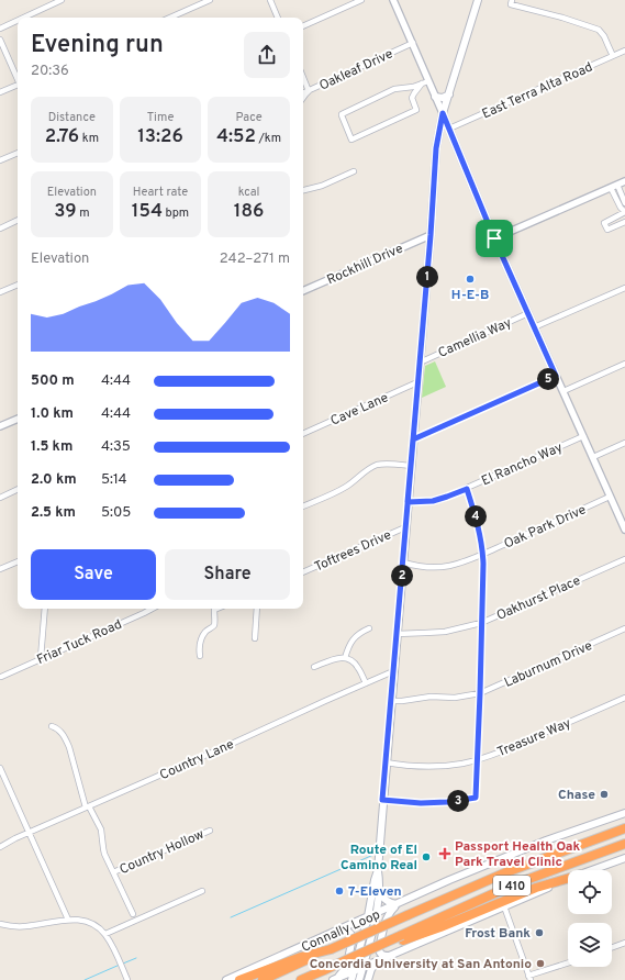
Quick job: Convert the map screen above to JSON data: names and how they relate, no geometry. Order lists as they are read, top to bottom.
{
  "streets": {
    "highway": ["I 410", "Connally Loop"],
    "street": [
      "Oakleaf Drive",
      "East Terra Alta Road",
      "Rockhill Drive",
      "Camellia Way",
      "Cave Lane",
      "El Rancho Way",
      "Oak Park Drive",
      "Toftrees Drive",
      "Oakhurst Place",
      "Friar Tuck Road",
      "Laburnum Drive",
      "Treasure Way",
      "Country Lane",
      "Country Hollow"
    ]
  },
  "places": {
    "other": [
      "H-E-B",
      "Chase",
      "Route of El Camino Real",
      "7-Eleven",
      "Frost Bank",
      "Concordia University at San Antonio"
    ],
    "health": ["Passport Health Oak Park Travel Clinic"]
  },
  "page": {
    "heading": ["Evening run", "20:36"],
    "stats": [
      ["Distance", "2.76 km"],
      ["Time", "13:26"],
      ["Pace", "4:52 /km"],
      ["Elevation", "39 m"],
      ["Heart rate", "154 bpm"],
      ["kcal", "186"]
    ],
    "chart": ["Elevation", "242–271 m"],
    "pins": [
      "1",
      "5",
      "4",
      "2",
      "3"
    ],
    "list": [
      {
        "name": "500 m",
        "note": "4:44"
      },
      {
        "name": "1.0 km",
        "note": "4:44"
      },
      {
        "name": "1.5 km",
        "note": "4:35"
      },
      {
        "name": "2.0 km",
        "note": "5:14"
      },
      {
        "name": "2.5 km",
        "note": "5:05"
      }
    ],
    "buttons": ["Save", "Share"]
  }
}
